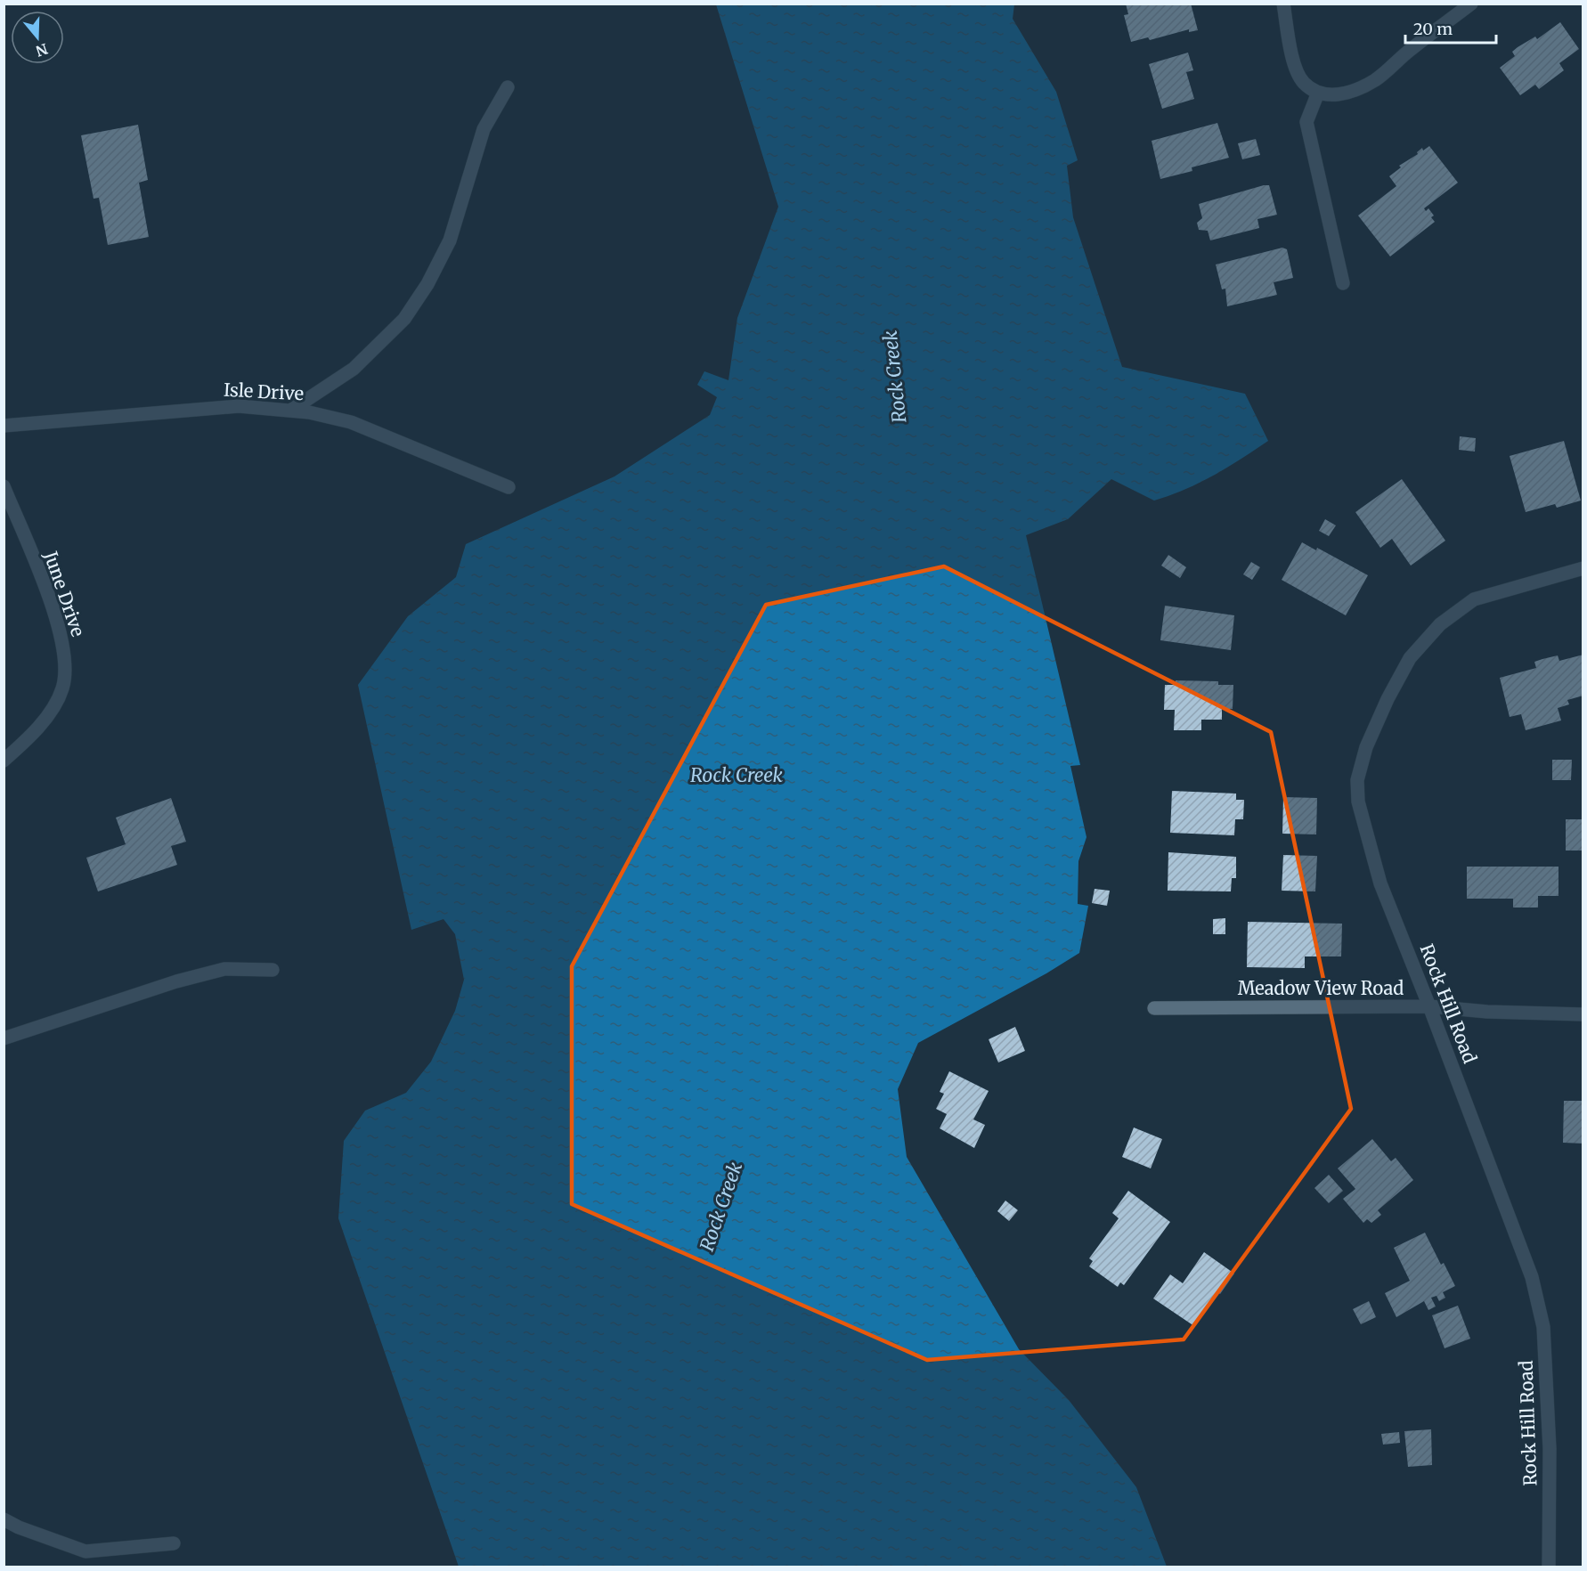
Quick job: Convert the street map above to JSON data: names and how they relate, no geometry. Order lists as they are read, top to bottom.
{
  "streets": {
    "street": [
      "Isle Drive",
      "June Drive",
      "Meadow View Road",
      "Rock Hill Road"
    ]
  },
  "crossings": [
    ["Meadow View Road", "Rock Hill Road"]
  ],
  "water": ["Rock Creek"],
  "scale_bar": "20 m",
  "north": "bottom"
}
